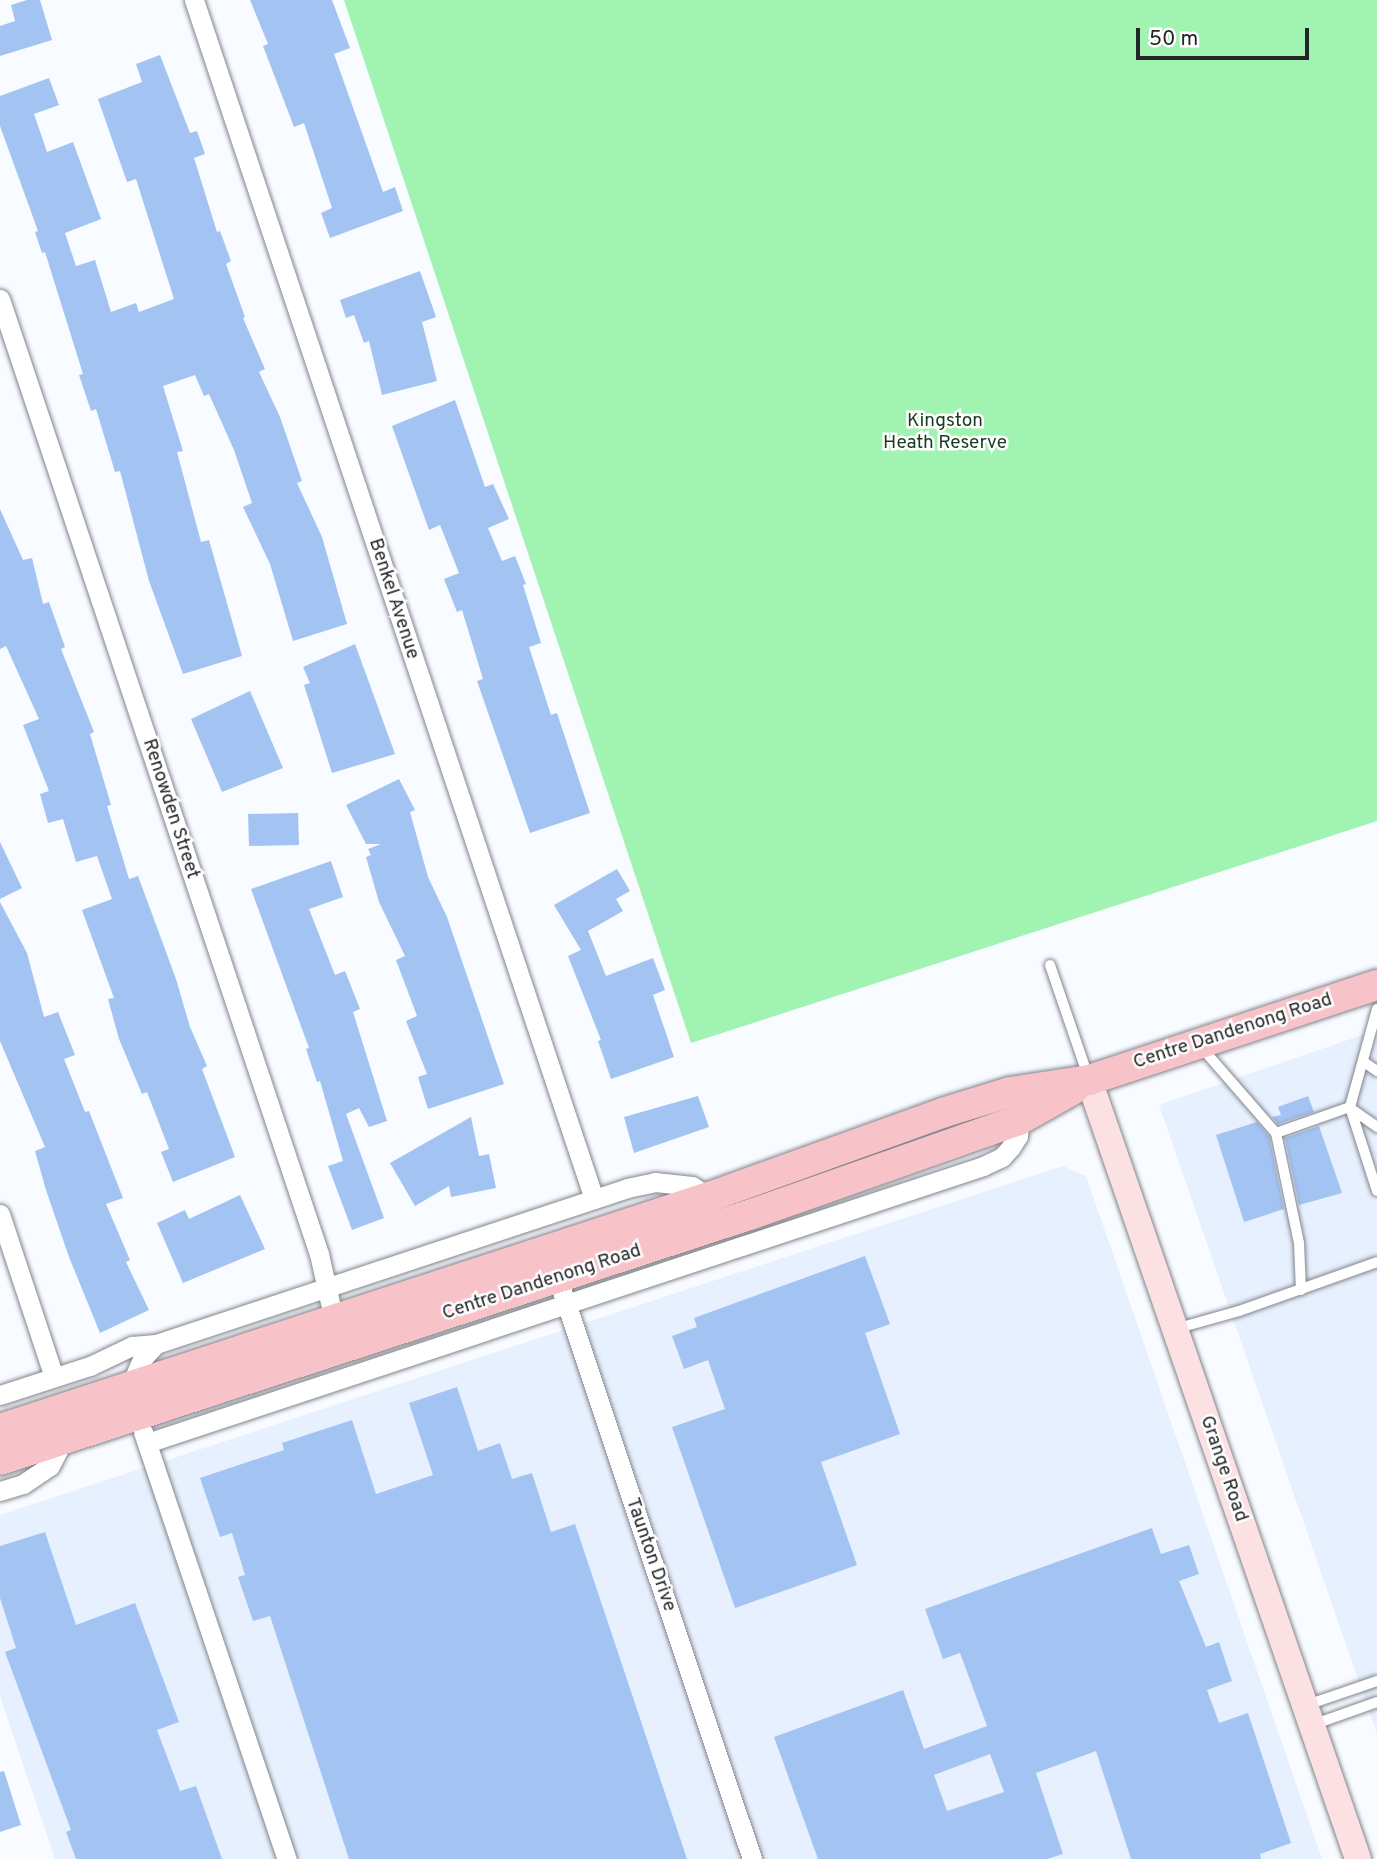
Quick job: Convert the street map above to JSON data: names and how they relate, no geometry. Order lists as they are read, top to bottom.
{
  "streets": {
    "main road": ["Centre Dandenong Road", "Grange Road"],
    "street": ["Benkel Avenue", "Renowden Street", "Taunton Drive"]
  },
  "crossings": [
    ["Renowden Street", "Centre Dandenong Road"],
    ["Centre Dandenong Road", "Grange Road"],
    ["Centre Dandenong Road", "Taunton Drive"]
  ],
  "parks": ["Kingston Heath Reserve"],
  "scale_bar": "50 m"
}
